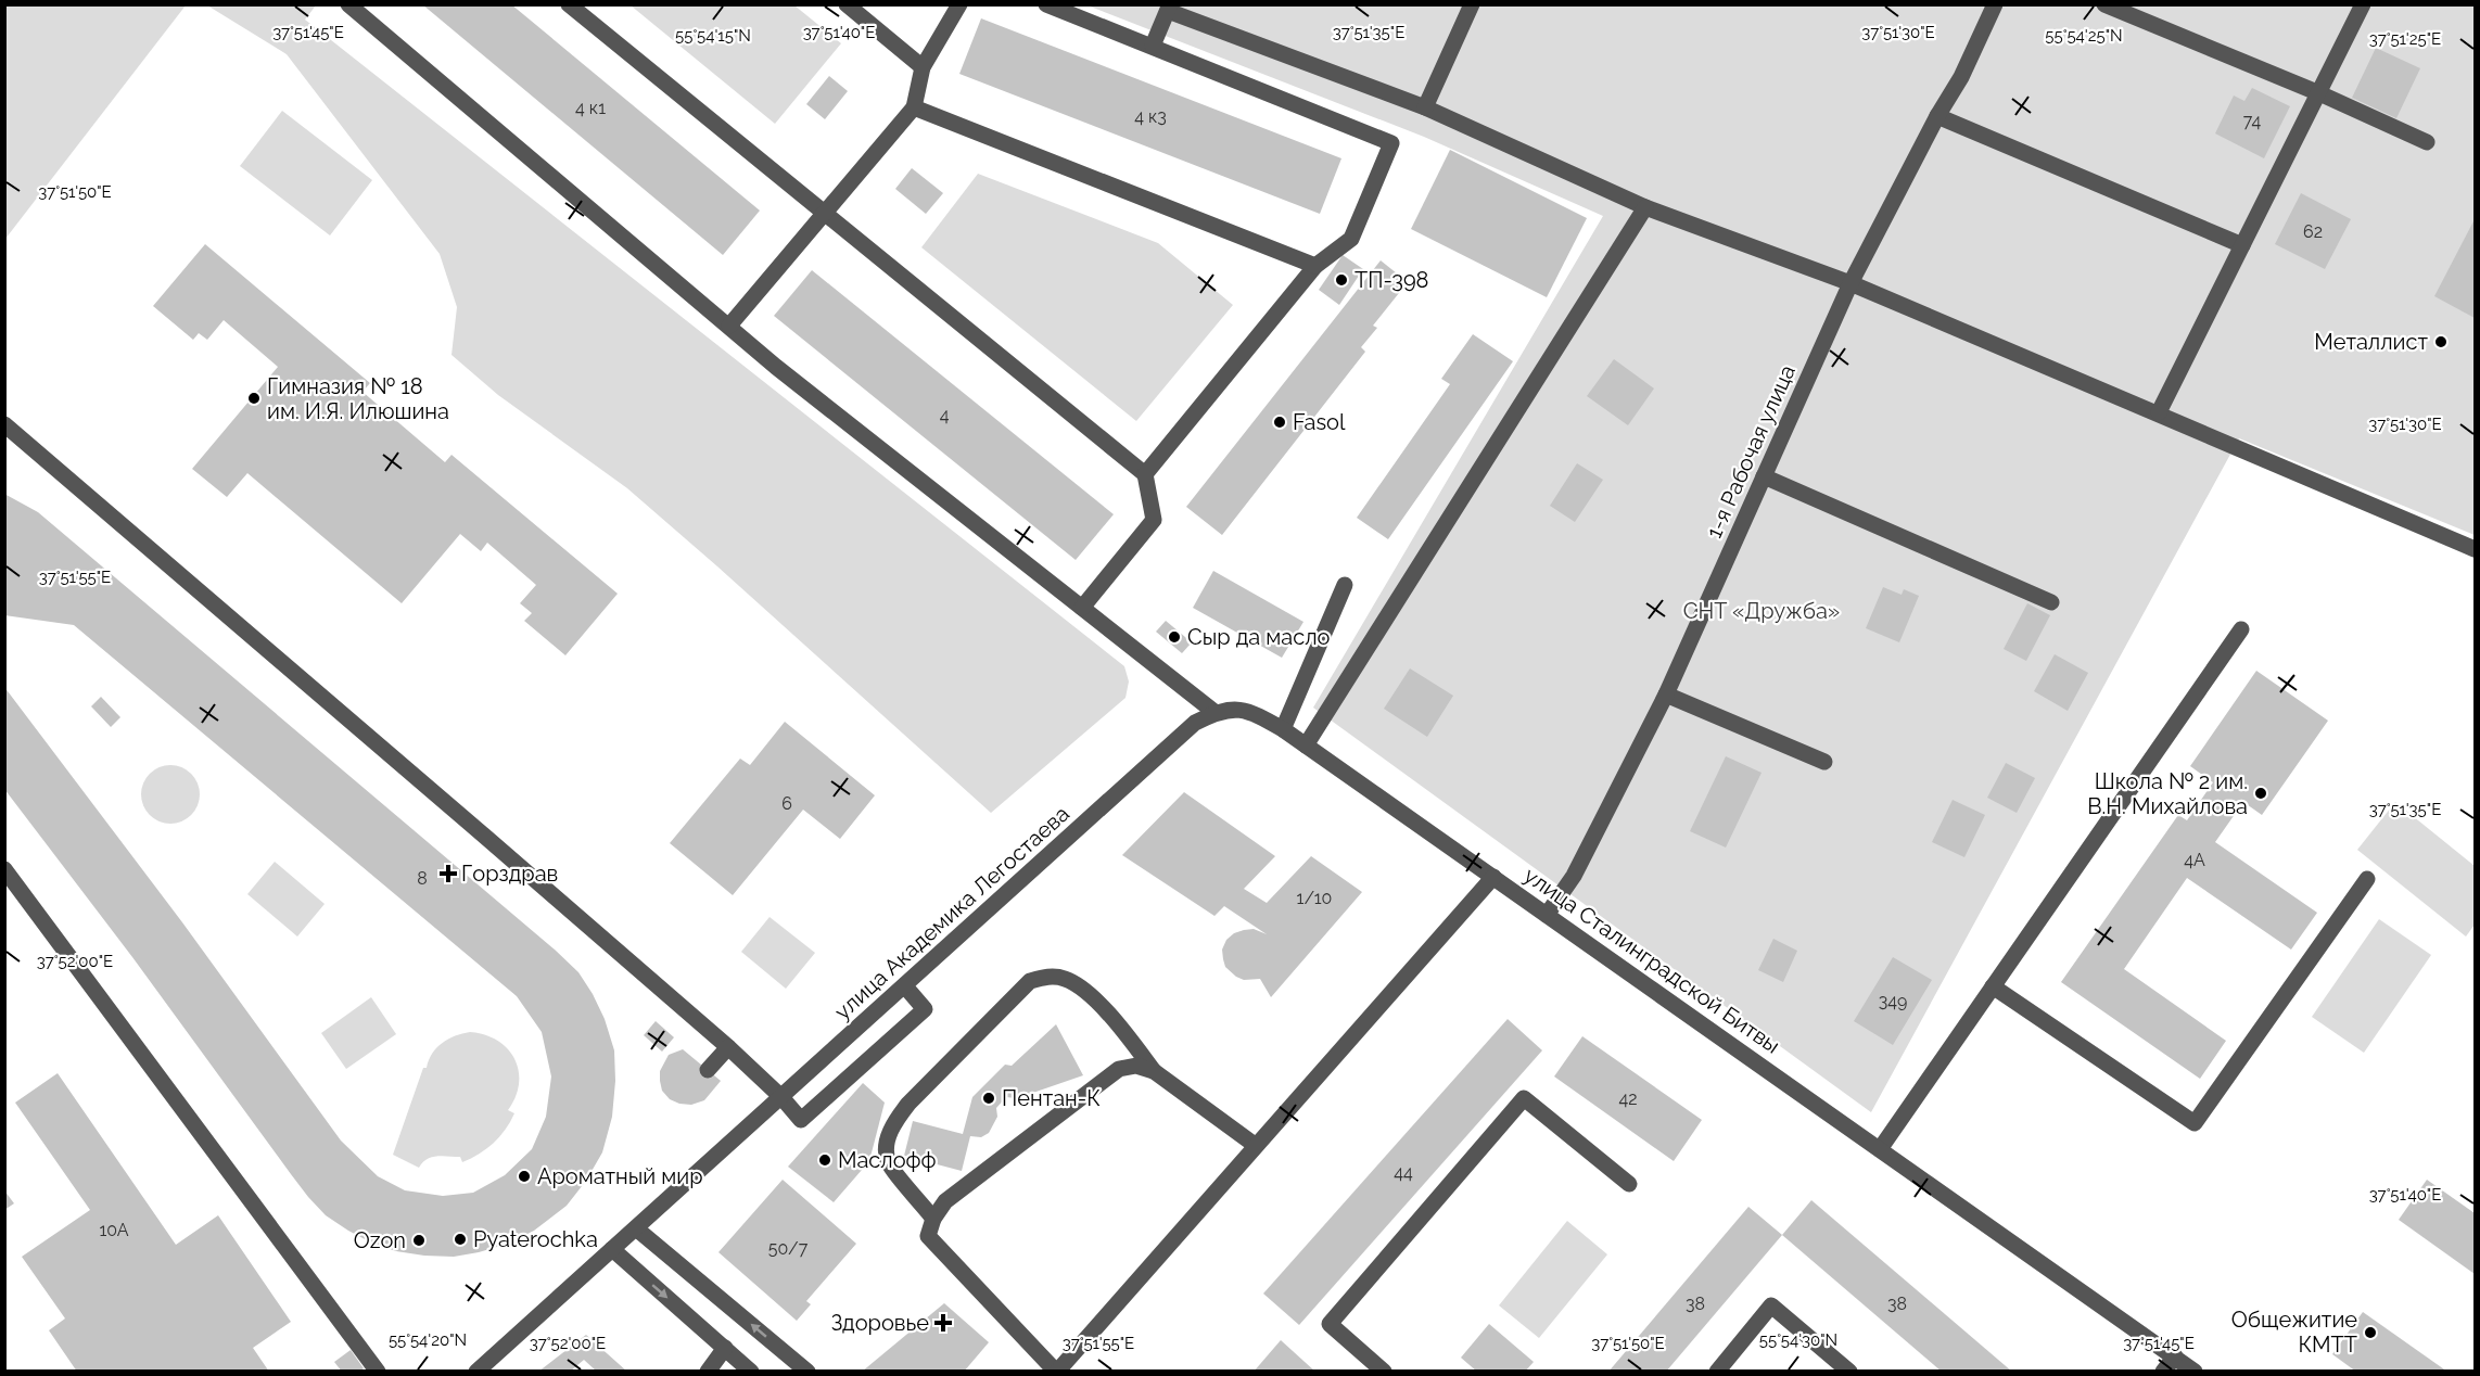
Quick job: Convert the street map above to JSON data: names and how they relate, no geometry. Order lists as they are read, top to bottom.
{
  "streets": {
    "street": ["1-я Рабочая улица", "улица Академика Легостаева", "улица Сталинградской Битвы"]
  },
  "crossings": [
    ["1-я Рабочая улица", "улица Сталинградской Битвы"],
    ["улица Академика Легостаева", "улица Сталинградской Битвы"]
  ],
  "parks": ["СНТ «Дружба»"],
  "places": {
    "other": [
      "ТП-398",
      "Металлист",
      "Гимназия № 18 им. И.Я. Илюшина",
      "Fasol",
      "Сыр да масло",
      "Школа № 2 им. В.Н. Михайлова",
      "Пентан-К",
      "Маслофф",
      "Ароматный мир",
      "Pyaterochka",
      "Ozon",
      "Общежитие КМТТ"
    ],
    "health": ["Горздрав", "Здоровье"]
  },
  "house_numbers": [
    "4 к1",
    "4 к3",
    "74",
    "62",
    "4",
    "6",
    "4А",
    "8",
    "1/10",
    "349",
    "42",
    "44",
    "10А",
    "50/7",
    "38",
    "38"
  ],
  "coordinates": [
    "37°51'45\"E",
    "37°51'40\"E",
    "37°51'35\"E",
    "37°51'30\"E",
    "55°54'15\"N",
    "55°54'25\"N",
    "37°51'25\"E",
    "37°51'50\"E",
    "37°51'55\"E",
    "37°52'00\"E",
    "55°54'20\"N",
    "55°54'30\"N"
  ]
}
